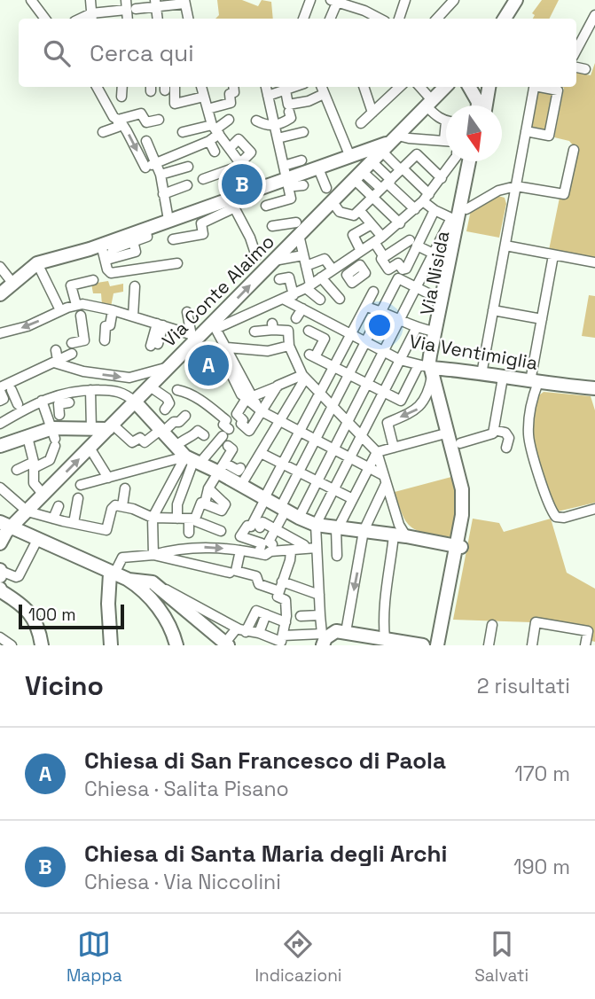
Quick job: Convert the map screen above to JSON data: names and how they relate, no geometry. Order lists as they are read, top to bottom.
{
  "streets": {
    "street": ["Via Nisida", "Via Conte Alaimo", "Via Ventimiglia"]
  },
  "crossings": [
    ["Via Nisida", "Via Ventimiglia"]
  ],
  "scale_bar": "100 m",
  "north": "bottom",
  "page": {
    "search": "Cerca qui",
    "pins": ["B", "A"],
    "scale": "100 m",
    "heading": ["Vicino", "2 risultati"],
    "list": [
      {
        "mark": "A",
        "name": "Chiesa di San Francesco di Paola",
        "note": "Chiesa · Salita Pisano",
        "value": "170 m"
      },
      {
        "mark": "B",
        "name": "Chiesa di Santa Maria degli Archi",
        "note": "Chiesa · Via Niccolini",
        "value": "190 m"
      }
    ],
    "nav": ["Mappa", "Indicazioni", "Salvati"]
  }
}
